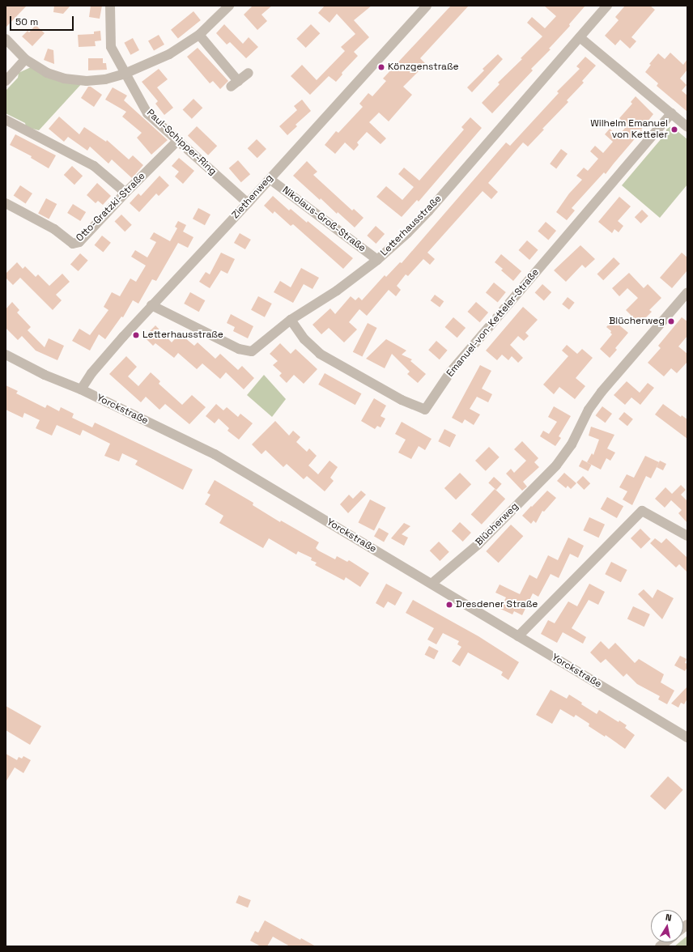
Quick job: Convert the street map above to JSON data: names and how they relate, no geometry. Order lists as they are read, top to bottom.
{
  "streets": {
    "street": [
      "Paul-Schipper-Ring",
      "Ziethenweg",
      "Otto-Gratzki-Straße",
      "Nikolaus-Groß-Straße",
      "Letterhausstraße",
      "Emanuel-von-Ketteler-Straße",
      "Yorckstraße",
      "Blücherweg"
    ]
  },
  "crossings": [
    ["Paul-Schipper-Ring", "Ziethenweg"],
    ["Paul-Schipper-Ring", "Otto-Gratzki-Straße"],
    ["Ziethenweg", "Nikolaus-Groß-Straße"],
    ["Ziethenweg", "Letterhausstraße"],
    ["Ziethenweg", "Yorckstraße"],
    ["Nikolaus-Groß-Straße", "Letterhausstraße"],
    ["Letterhausstraße", "Emanuel-von-Ketteler-Straße"],
    ["Yorckstraße", "Blücherweg"]
  ],
  "places": [
    "Könzgenstraße",
    "Wilhelm Emanuel von Ketteler",
    "Blücherweg",
    "Letterhausstraße",
    "Dresdener Straße"
  ],
  "scale_bar": "50 m",
  "north": "top"
}
